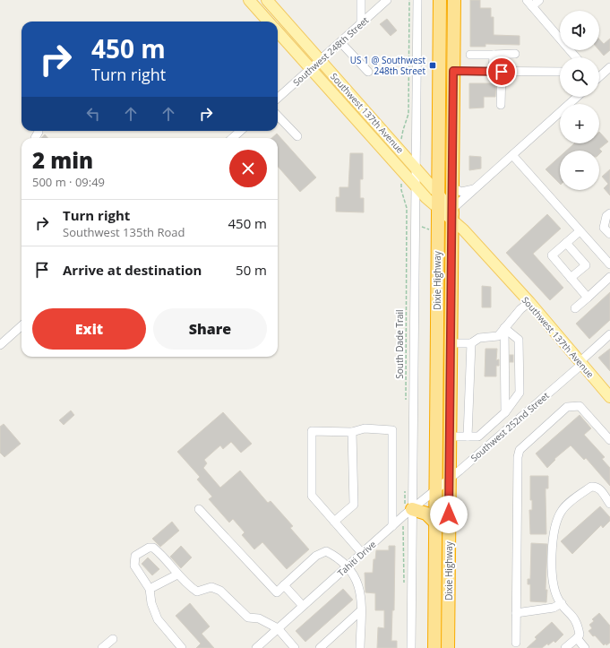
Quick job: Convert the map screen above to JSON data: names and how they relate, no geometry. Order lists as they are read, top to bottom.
{
  "streets": {
    "highway": ["Dixie Highway"],
    "main road": ["Southwest 137th Avenue"],
    "street": ["Southwest 248th Street", "Southwest 252nd Street", "Tahiti Drive"],
    "path": ["South Dade Trail"]
  },
  "crossings": [
    ["Southwest 248th Street", "Southwest 137th Avenue"],
    ["Southwest 137th Avenue", "Dixie Highway"],
    ["Southwest 137th Avenue", "Southwest 252nd Street"],
    ["Dixie Highway", "Southwest 252nd Street"],
    ["Dixie Highway", "Tahiti Drive"],
    ["Southwest 252nd Street", "Tahiti Drive"]
  ],
  "places": {
    "transit": ["US 1 @ Southwest 248th Street"]
  },
  "page": {
    "map_buttons": ["+", "−"],
    "turn": ["450 m", "Turn right"],
    "heading": ["2 min", "500 m · 09:49"],
    "list": [
      {
        "name": "Turn right",
        "note": "Southwest 135th Road",
        "value": "450 m"
      },
      {
        "name": "Arrive at destination",
        "value": "50 m"
      }
    ],
    "buttons": ["Exit", "Share"]
  }
}
